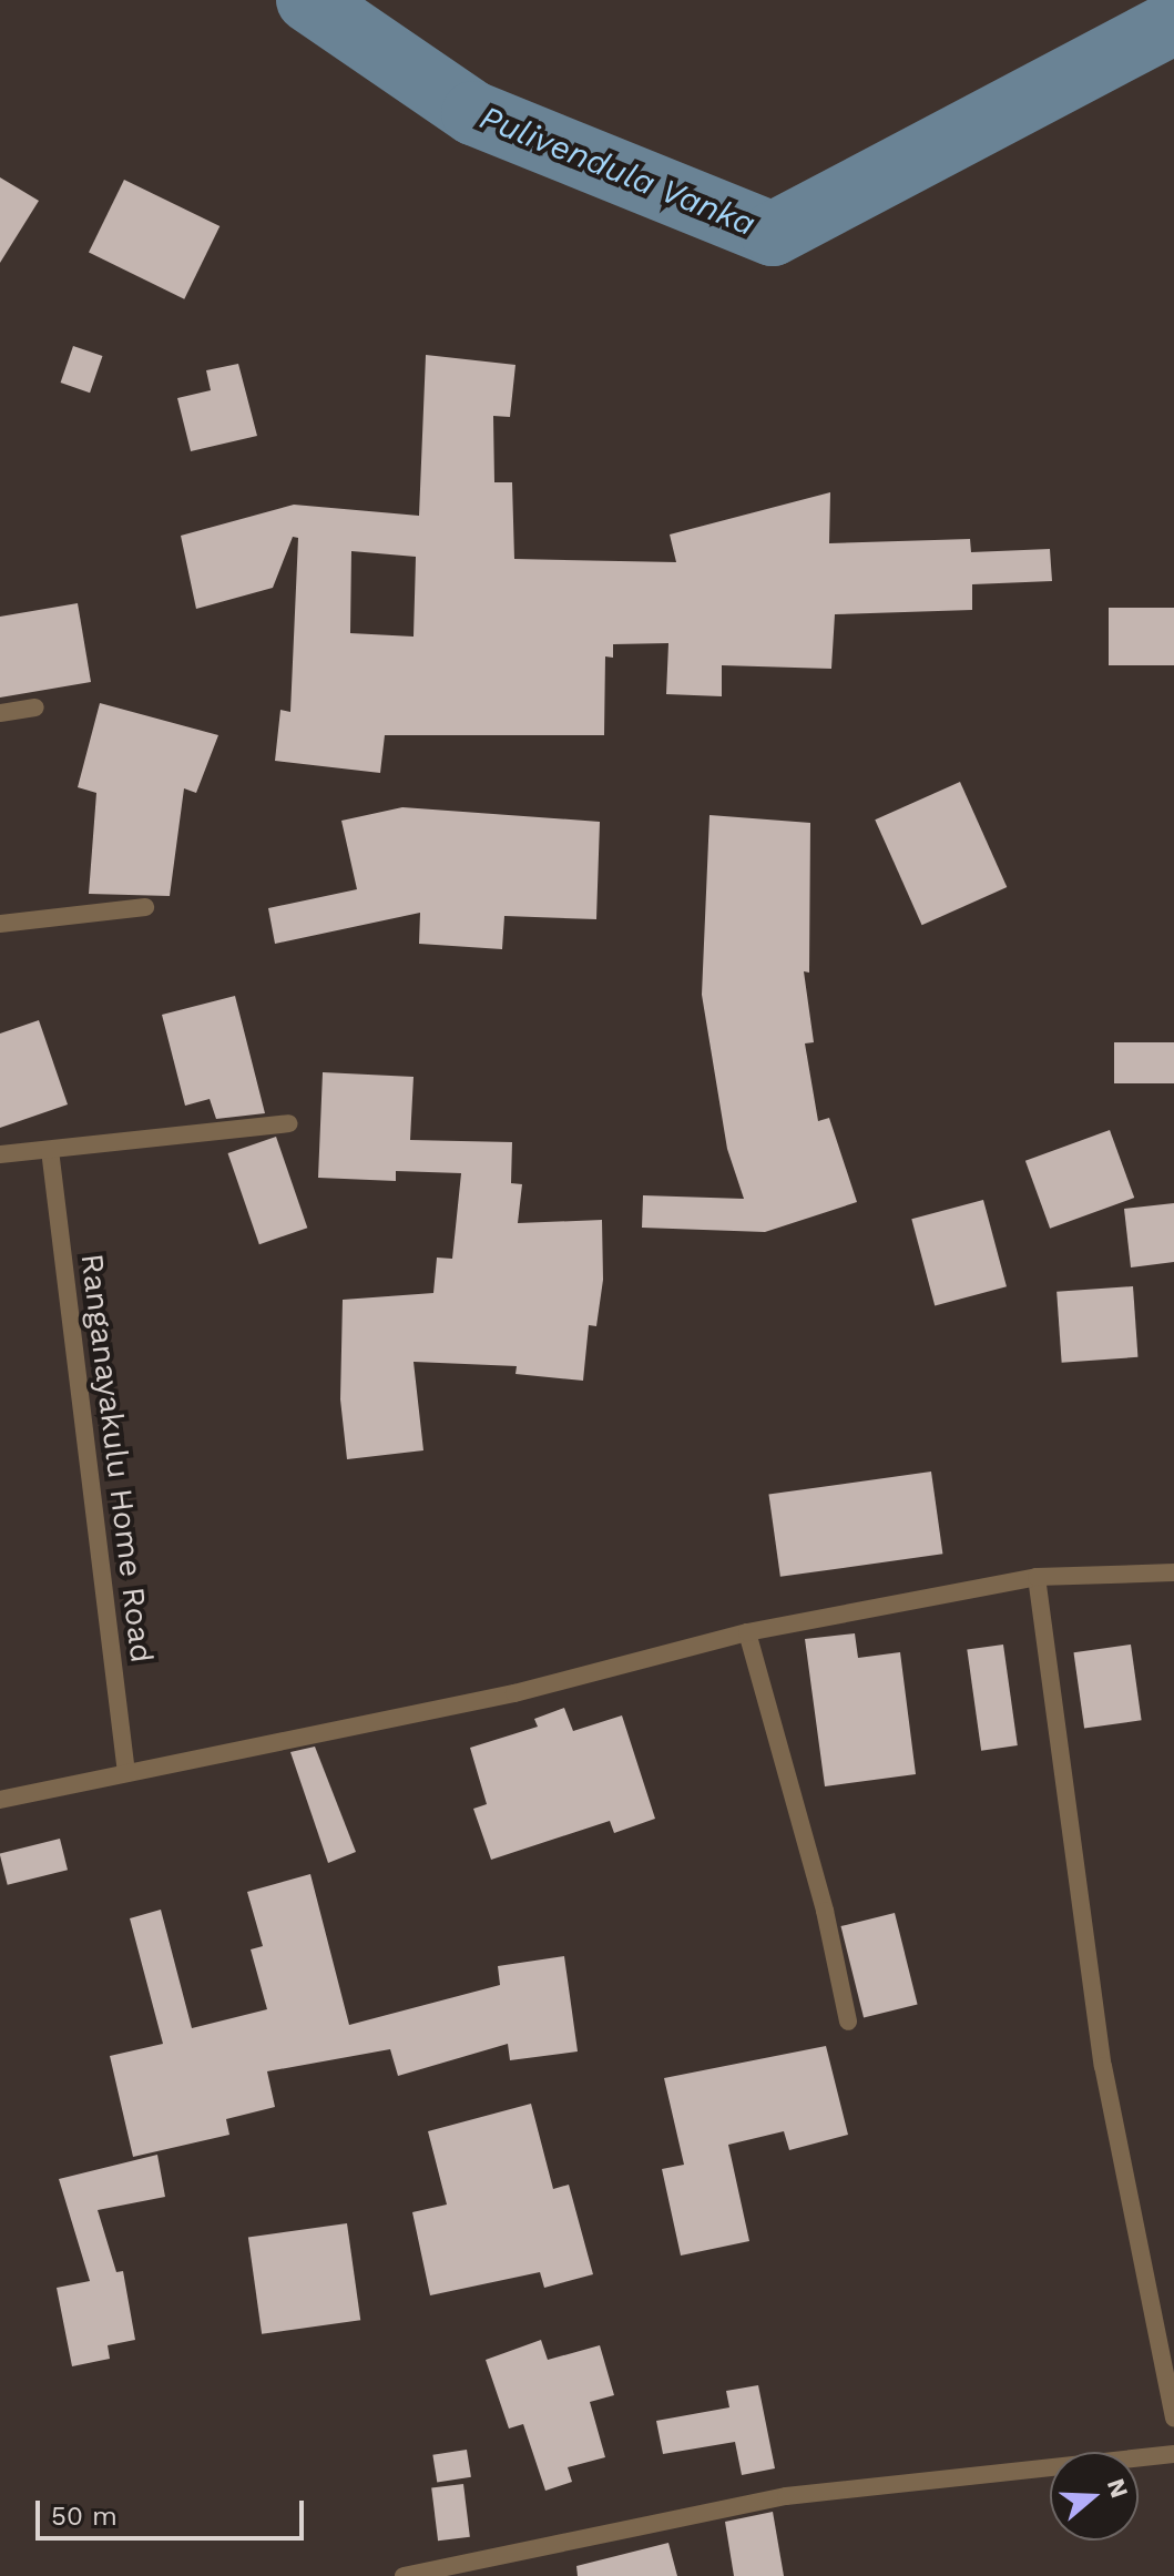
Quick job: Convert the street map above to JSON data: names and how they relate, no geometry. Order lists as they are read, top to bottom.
{
  "streets": {
    "street": ["Ranganayakulu Home Road"]
  },
  "water": ["Pulivendula Vanka"],
  "scale_bar": "50 m",
  "north": "right"
}
